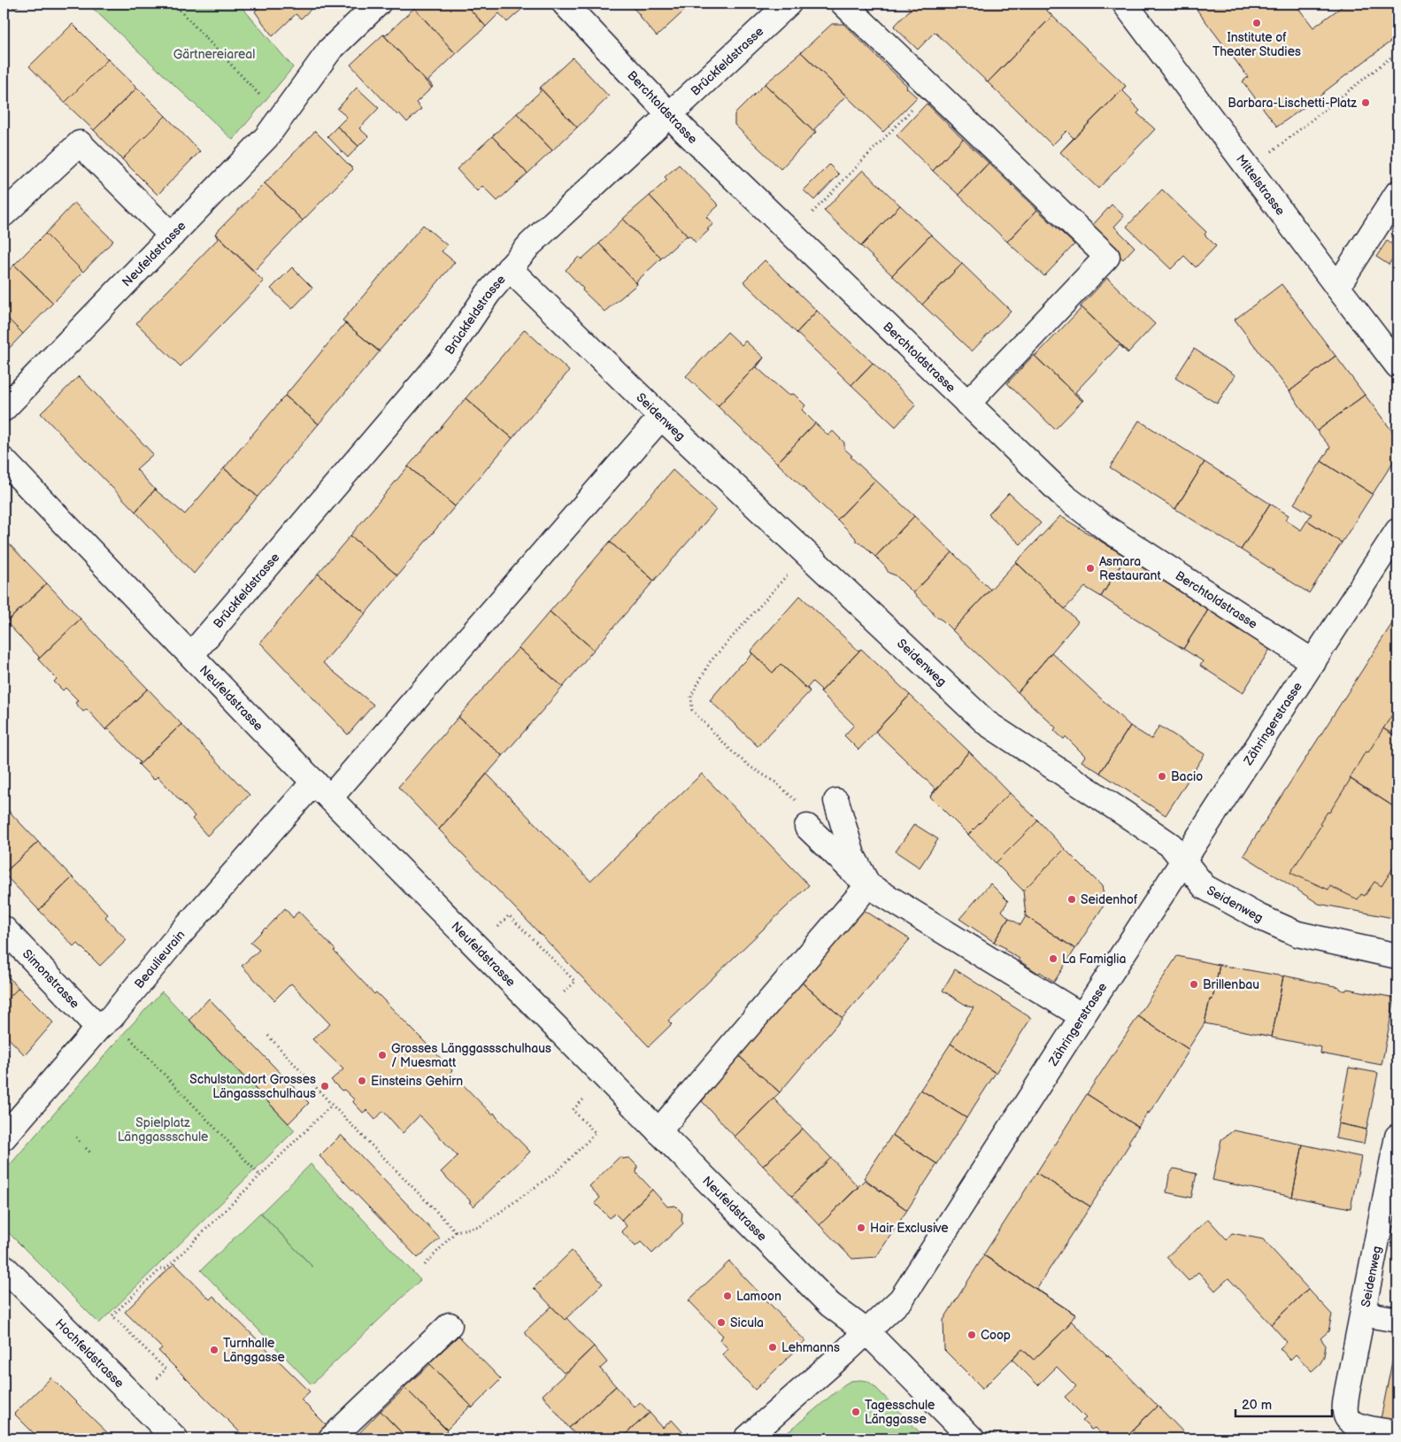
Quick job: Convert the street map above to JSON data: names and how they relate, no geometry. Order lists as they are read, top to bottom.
{
  "streets": {
    "street": [
      "Brückfeldstrasse",
      "Berchtoldstrasse",
      "Mittelstrasse",
      "Neufeldstrasse",
      "Seidenweg",
      "Zähringerstrasse",
      "Beaulieurain",
      "Simonstrasse",
      "Hochfeldstrasse"
    ]
  },
  "crossings": [
    ["Brückfeldstrasse", "Berchtoldstrasse"],
    ["Brückfeldstrasse", "Neufeldstrasse"],
    ["Brückfeldstrasse", "Seidenweg"],
    ["Berchtoldstrasse", "Zähringerstrasse"],
    ["Neufeldstrasse", "Zähringerstrasse"],
    ["Neufeldstrasse", "Beaulieurain"],
    ["Seidenweg", "Zähringerstrasse"],
    ["Seidenweg", "Beaulieurain"],
    ["Beaulieurain", "Simonstrasse"]
  ],
  "parks": ["Gärtnereiareal", "Spielplatz Länggassschule"],
  "places": [
    "Institute of Theater Studies",
    "Barbara-Lischetti-Platz",
    "Asmara Restaurant",
    "Bacio",
    "Seidenhof",
    "La Famiglia",
    "Brillenbau",
    "Grosses Länggassschulhaus / Muesmatt",
    "Einsteins Gehirn",
    "Schulstandort Grosses Längassschulhaus",
    "Hair Exclusive",
    "Lamoon",
    "Sicula",
    "Coop",
    "Lehmanns",
    "Turnhalle Länggasse",
    "Tagesschule Länggasse"
  ],
  "scale_bar": "20 m"
}
